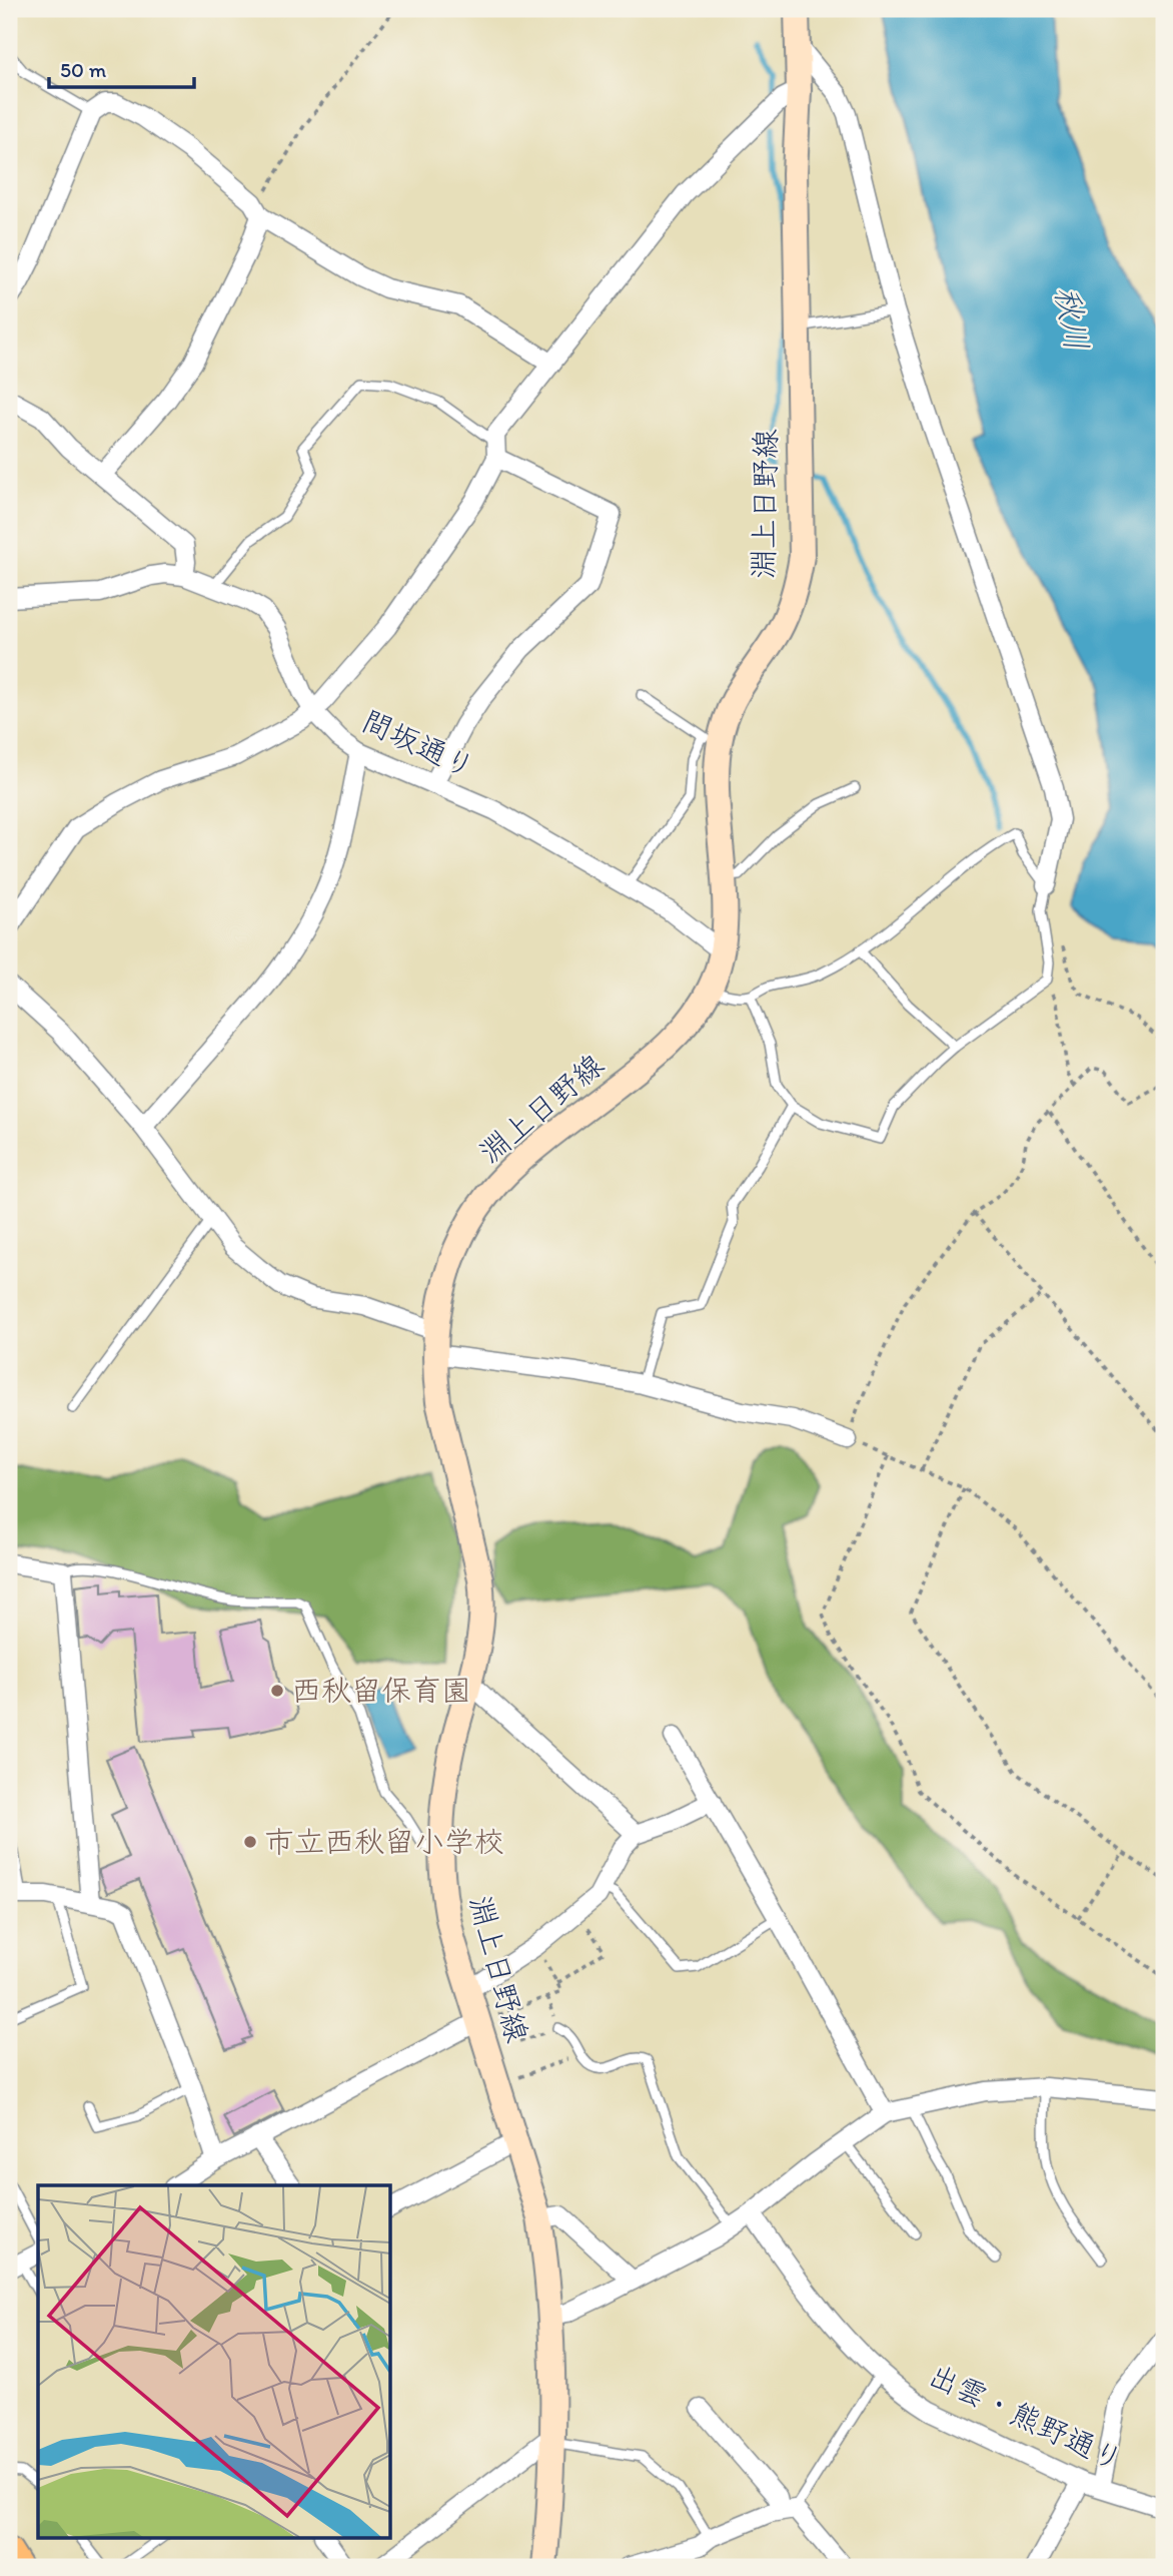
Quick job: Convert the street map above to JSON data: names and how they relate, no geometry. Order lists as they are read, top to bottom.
{
  "streets": {
    "main road": ["淵上日野線"],
    "street": ["間坂通り", "出雲・熊野通り"]
  },
  "crossings": [
    ["淵上日野線", "間坂通り"]
  ],
  "water": ["秋川"],
  "places": ["西秋留保育園", "市立西秋留小学校"],
  "scale_bar": "50 m"
}
